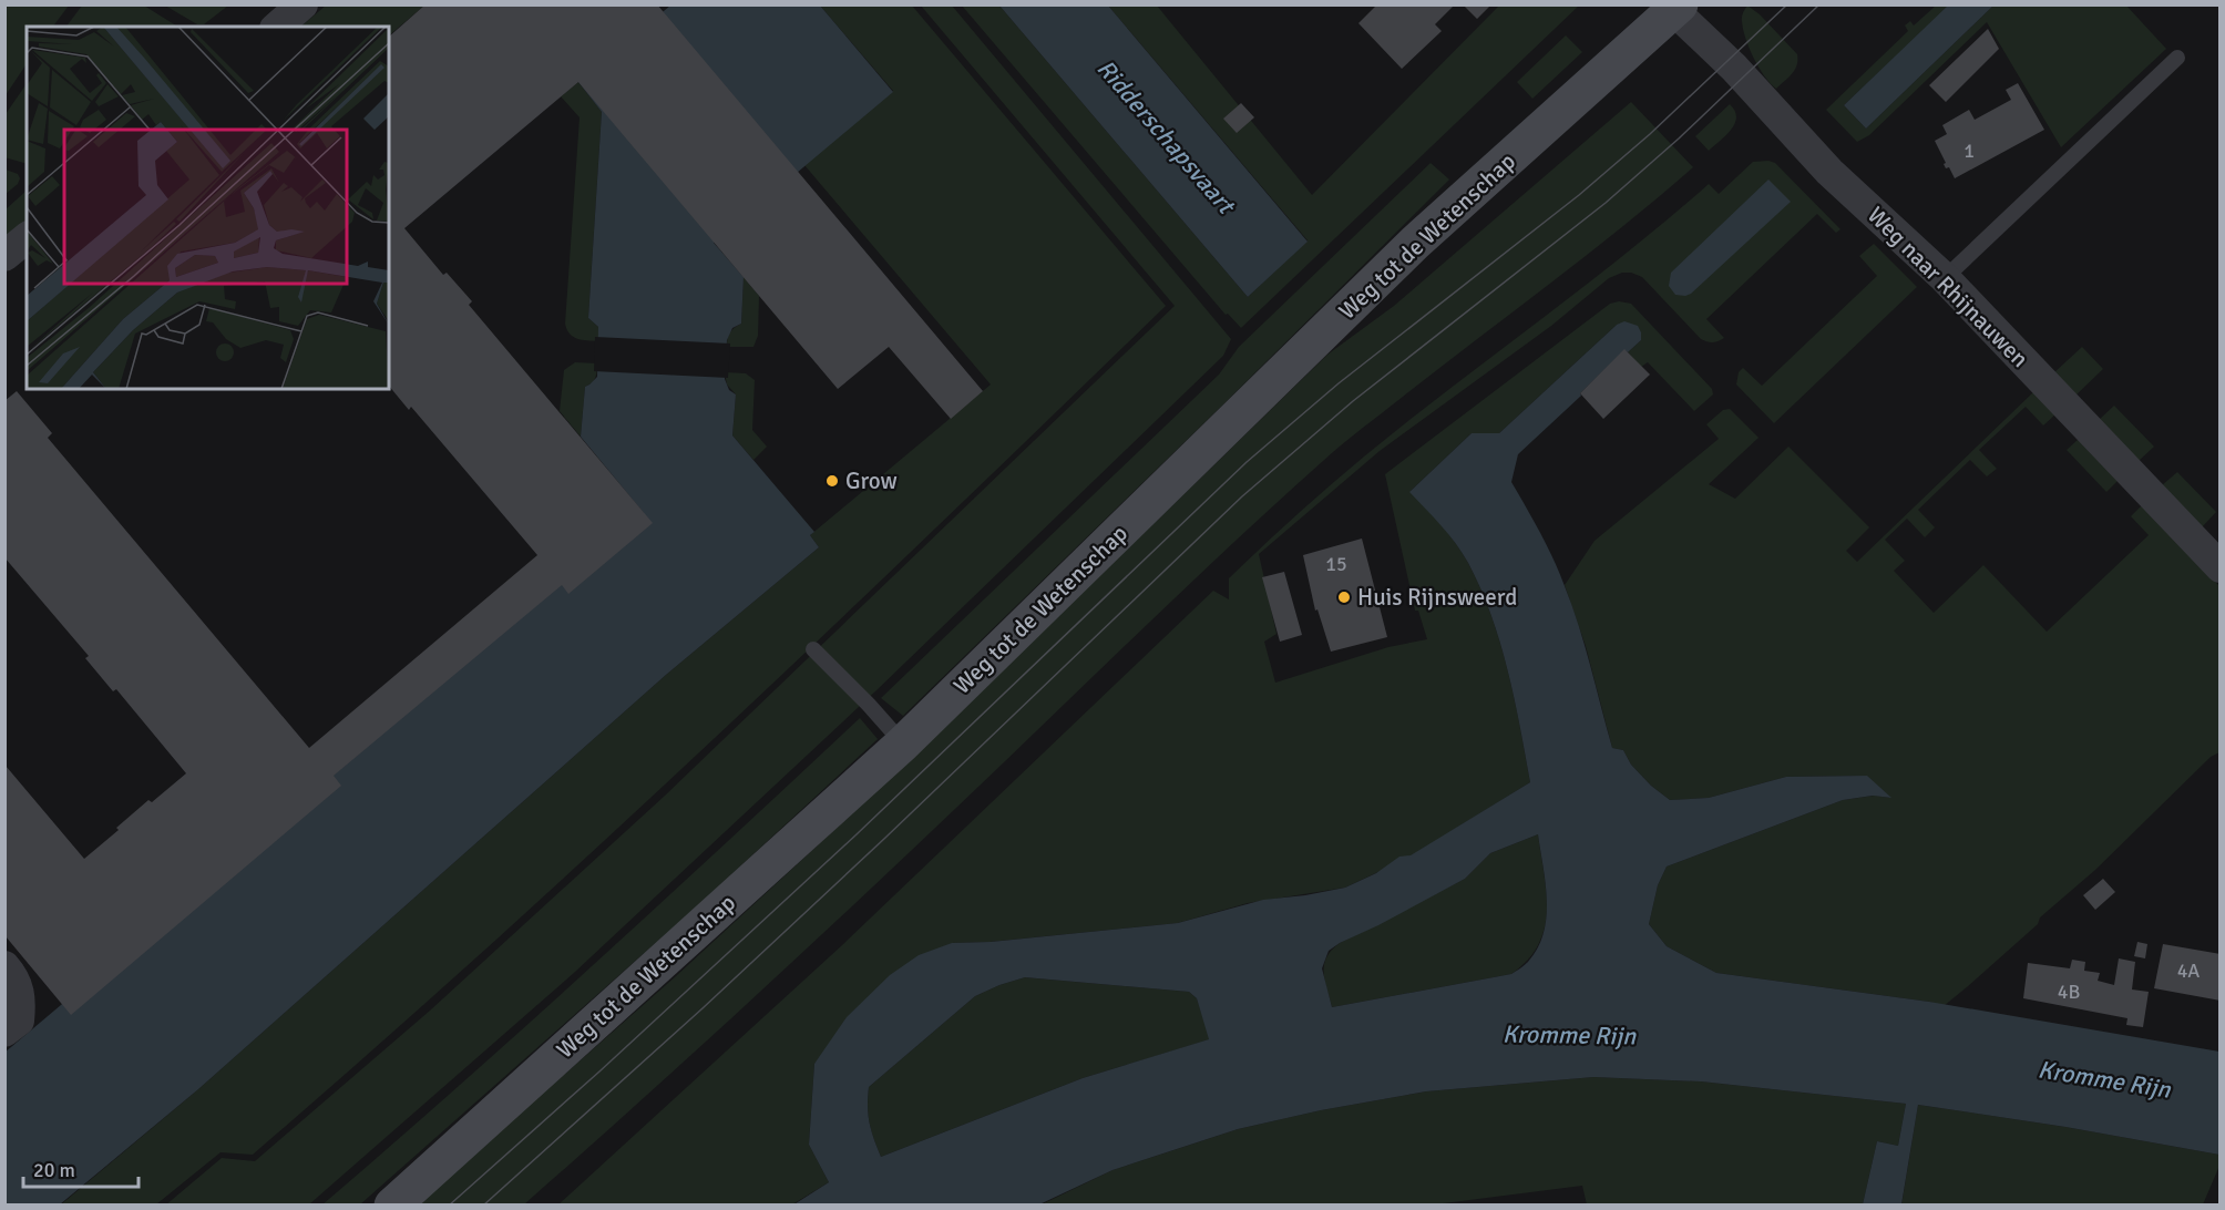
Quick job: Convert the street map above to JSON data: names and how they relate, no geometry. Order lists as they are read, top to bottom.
{
  "streets": {
    "main road": ["Weg tot de Wetenschap"],
    "street": ["Weg naar Rhijnauwen"]
  },
  "crossings": [
    ["Weg tot de Wetenschap", "Weg naar Rhijnauwen"]
  ],
  "water": ["Ridderschapsvaart", "Kromme Rijn"],
  "places": ["Grow", "Huis Rijnsweerd"],
  "house_numbers": [
    "1",
    "15",
    "4A",
    "4B"
  ],
  "scale_bar": "20 m"
}
